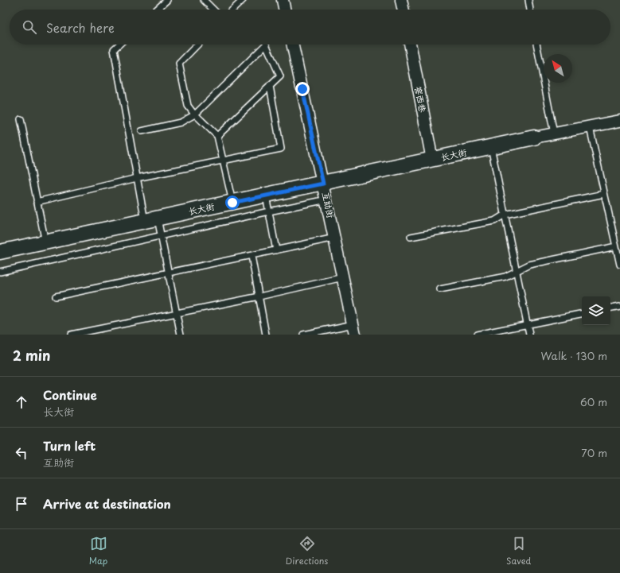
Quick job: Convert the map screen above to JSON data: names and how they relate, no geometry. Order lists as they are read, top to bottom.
{
  "streets": {
    "street": ["窖西巷", "长大街", "互助街"]
  },
  "crossings": [
    ["窖西巷", "长大街"],
    ["长大街", "互助街"]
  ],
  "north": "top left",
  "page": {
    "search": "Search here",
    "heading": ["2 min", "Walk · 130 m"],
    "list": [
      ["Continue", "长大街", "60 m"],
      ["Turn left", "互助街", "70 m"],
      "Arrive at destination"
    ],
    "nav": ["Map", "Directions", "Saved"]
  }
}
